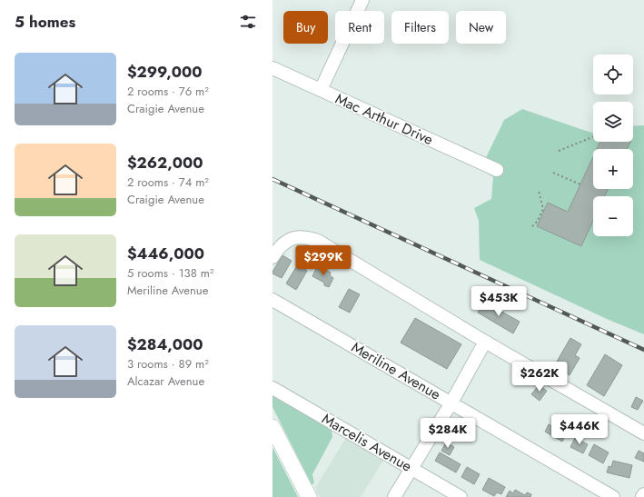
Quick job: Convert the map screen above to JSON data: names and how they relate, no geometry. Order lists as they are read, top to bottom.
{
  "streets": {
    "street": ["Mac Arthur Drive", "Meriline Avenue", "Marcelis Avenue"]
  },
  "page": {
    "heading": "5 homes",
    "chip": [
      "Buy",
      "Rent",
      "Filters",
      "New"
    ],
    "list": [
      {
        "name": "$299,000",
        "note": "2 rooms · 76 m² · Craigie Avenue"
      },
      {
        "name": "$262,000",
        "note": "2 rooms · 74 m² · Craigie Avenue"
      },
      {
        "name": "$446,000",
        "note": "5 rooms · 138 m² · Meriline Avenue"
      },
      {
        "name": "$284,000",
        "note": "3 rooms · 89 m² · Alcazar Avenue"
      }
    ],
    "map_buttons": ["+", "−"],
    "price": [
      "$299K",
      "$453K",
      "$262K",
      "$446K",
      "$284K"
    ]
  }
}
